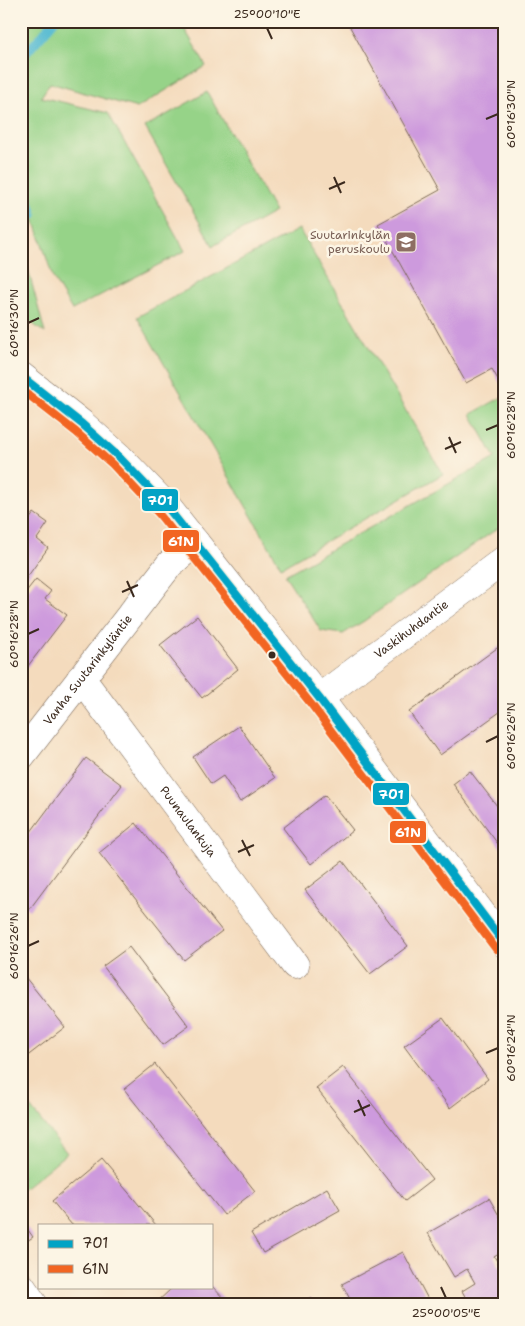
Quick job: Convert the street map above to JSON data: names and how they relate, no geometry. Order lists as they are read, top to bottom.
{
  "streets": {
    "street": ["Vaskihuhdantie", "Vanha Suutarinkyläntie", "Puunaulankuja"]
  },
  "crossings": [
    ["Vanha Suutarinkyläntie", "Puunaulankuja"]
  ],
  "places": {
    "school or university": ["Suutarinkylän peruskoulu"]
  },
  "lines": ["transit line 701", "transit line 61N"],
  "legend": ["701", "61N"],
  "coordinates": [
    "25°00'10\"E",
    "60°16'30\"N",
    "60°16'28\"N",
    "60°16'26\"N",
    "60°16'24\"N",
    "25°00'05\"E"
  ]
}
